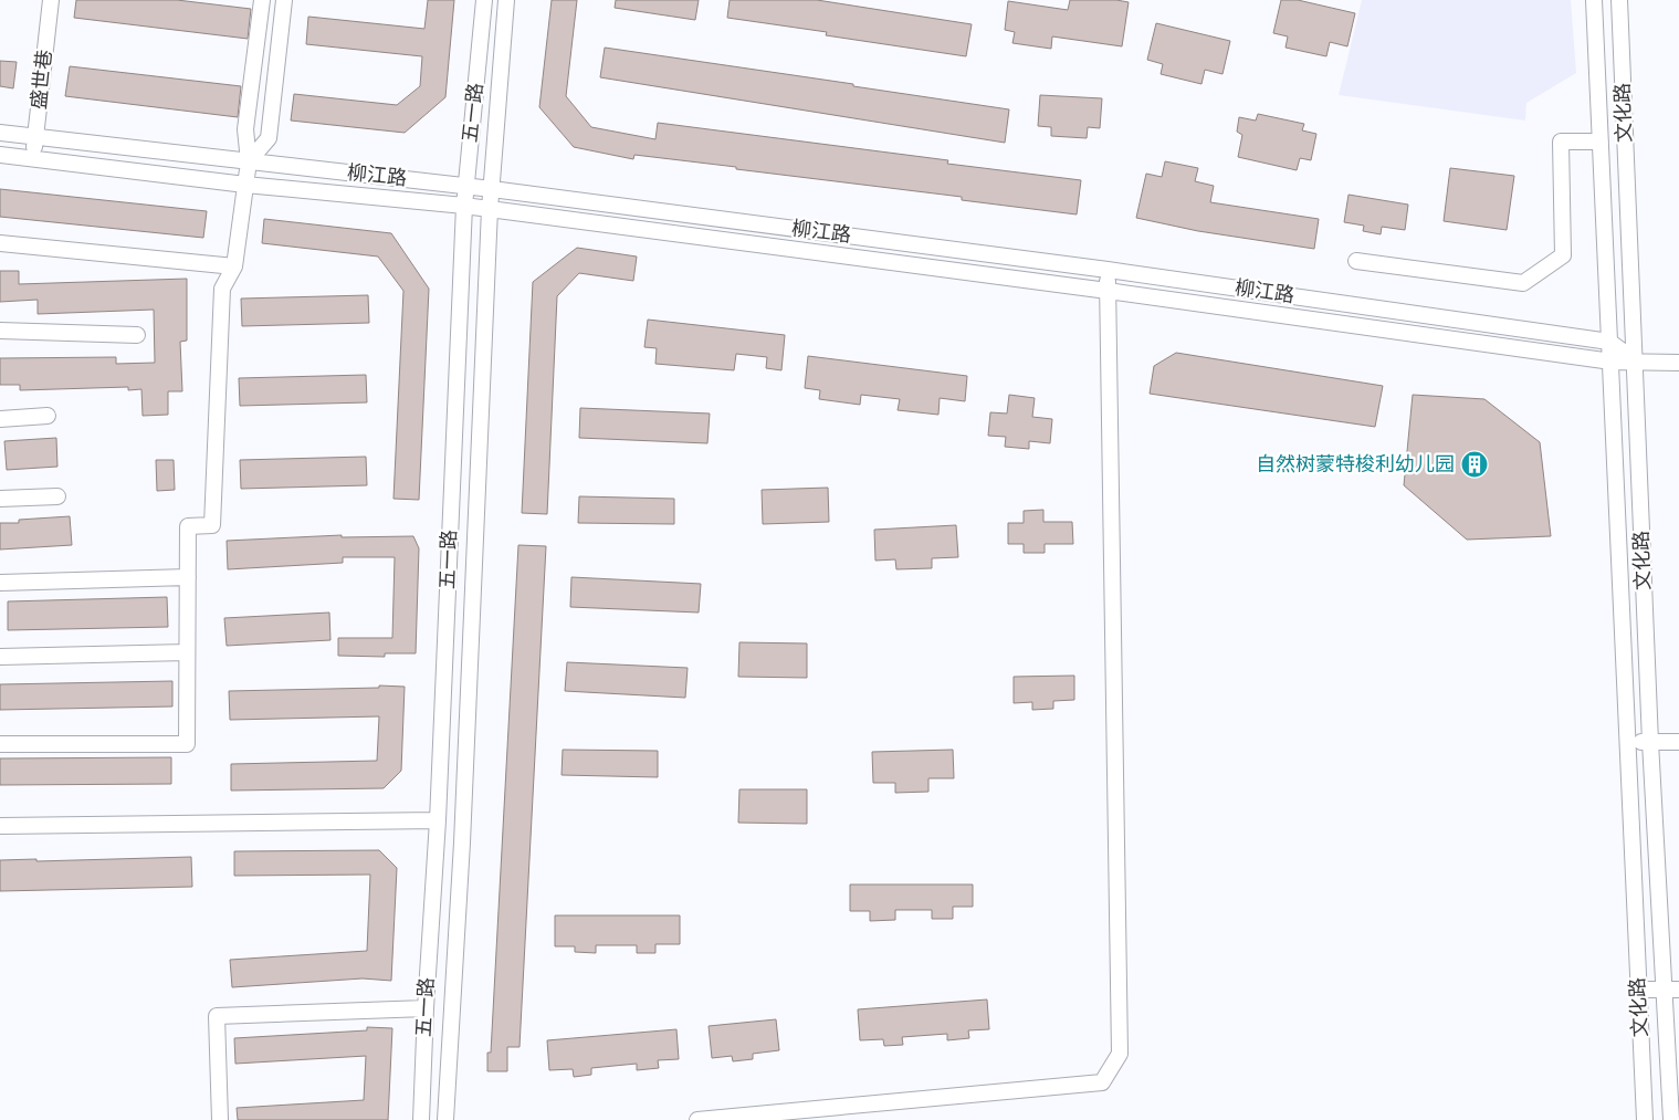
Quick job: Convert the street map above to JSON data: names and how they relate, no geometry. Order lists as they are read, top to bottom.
{
  "streets": {
    "street": [
      "盛世巷",
      "五一路",
      "文化路",
      "柳江路"
    ]
  },
  "crossings": [
    ["盛世巷", "柳江路"],
    ["五一路", "柳江路"],
    ["文化路", "柳江路"]
  ],
  "places": {
    "building": ["自然树蒙特梭利幼儿园"]
  }
}
